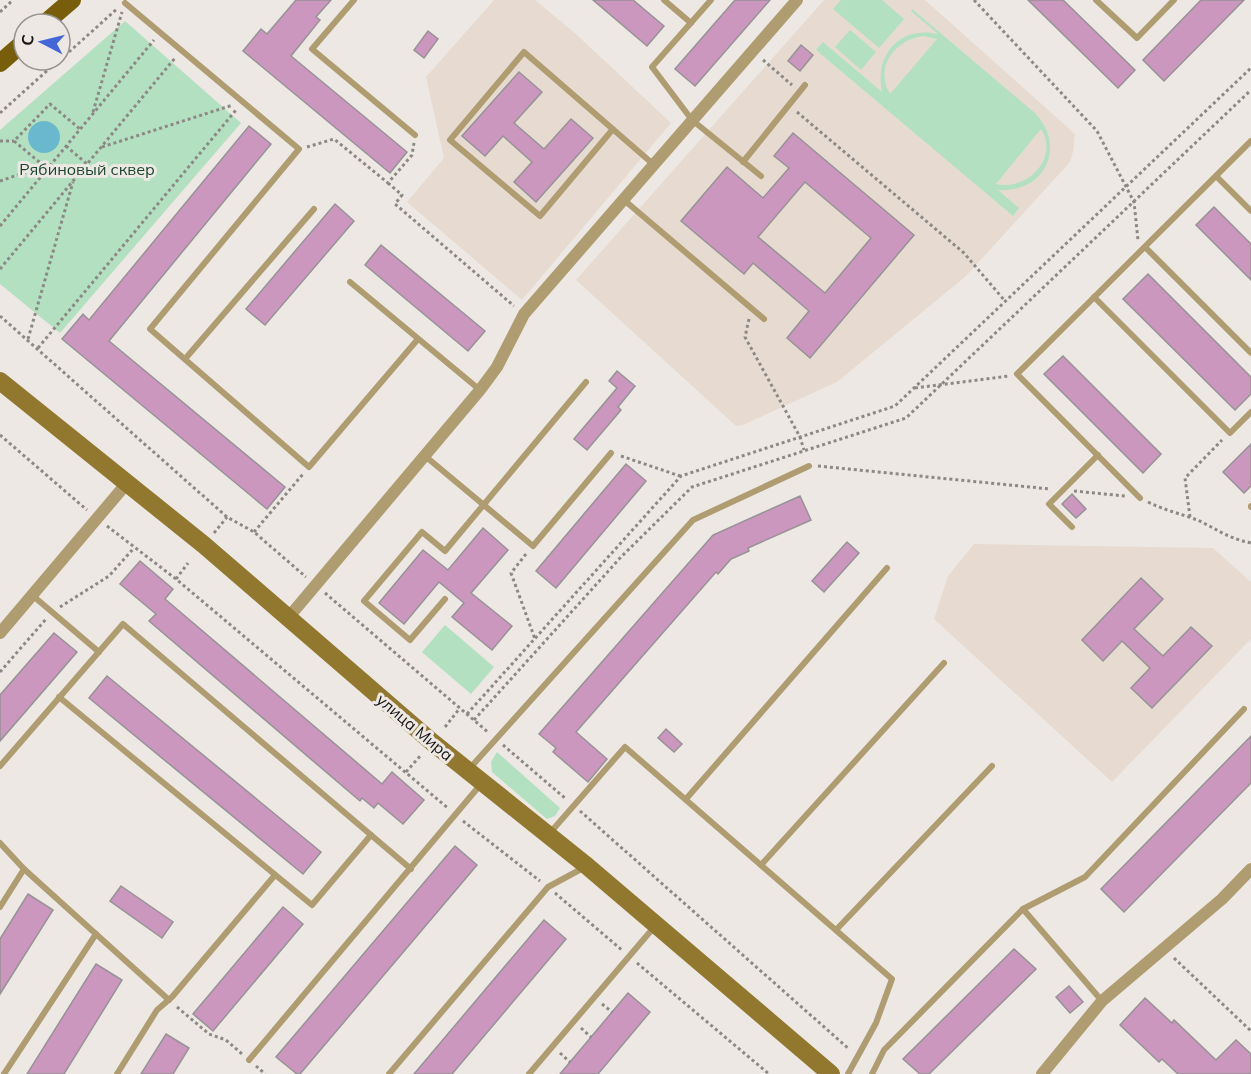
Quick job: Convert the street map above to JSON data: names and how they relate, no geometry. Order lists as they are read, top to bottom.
{
  "streets": {
    "main road": ["улица Мира"]
  },
  "parks": ["Рябиновый сквер"],
  "north": "left"
}
